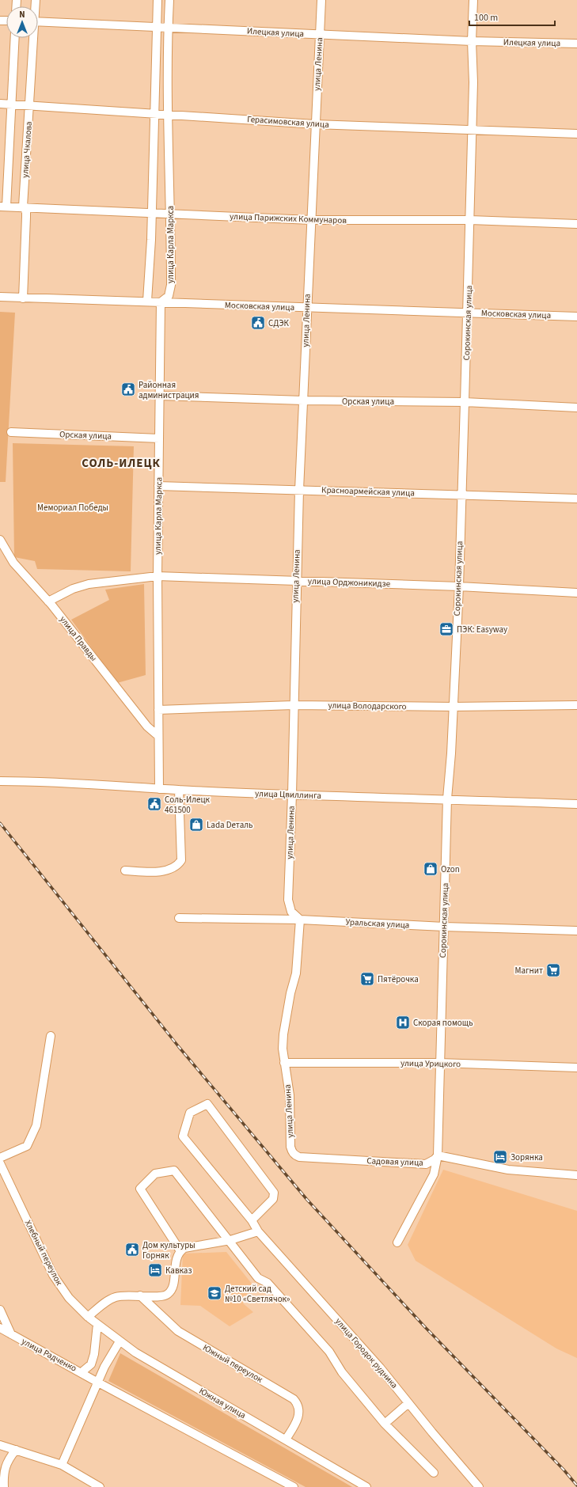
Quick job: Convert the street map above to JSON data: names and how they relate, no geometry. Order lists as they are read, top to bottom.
{
  "streets": {
    "street": [
      "Илецкая улица",
      "улица Ленина",
      "Герасимовская улица",
      "улица Чкалова",
      "улица Парижских Коммунаров",
      "улица Карла Маркса",
      "Московская улица",
      "Сорокинская улица",
      "Орская улица",
      "Красноармейская улица",
      "улица Орджоникидзе",
      "улица Правды",
      "улица Володарского",
      "улица Цвиллинга",
      "Уральская улица",
      "улица Урицкого",
      "Садовая улица",
      "Хлебный переулок",
      "улица Городок рудника",
      "улица Радченко",
      "Южный переулок",
      "Южная улица"
    ]
  },
  "crossings": [
    ["Илецкая улица", "улица Ленина"],
    ["Илецкая улица", "улица Карла Маркса"],
    ["Илецкая улица", "Сорокинская улица"],
    ["улица Ленина", "Герасимовская улица"],
    ["улица Ленина", "улица Парижских Коммунаров"],
    ["улица Ленина", "Московская улица"],
    ["улица Ленина", "Орская улица"],
    ["улица Ленина", "Красноармейская улица"],
    ["улица Ленина", "улица Орджоникидзе"],
    ["улица Ленина", "улица Володарского"],
    ["улица Ленина", "улица Цвиллинга"],
    ["улица Ленина", "Уральская улица"],
    ["улица Ленина", "улица Урицкого"],
    ["улица Ленина", "Садовая улица"],
    ["Герасимовская улица", "улица Чкалова"],
    ["Герасимовская улица", "улица Карла Маркса"],
    ["Герасимовская улица", "Сорокинская улица"],
    ["улица Чкалова", "улица Парижских Коммунаров"],
    ["улица Чкалова", "Московская улица"],
    ["улица Парижских Коммунаров", "улица Карла Маркса"],
    ["улица Парижских Коммунаров", "Сорокинская улица"],
    ["улица Карла Маркса", "Московская улица"],
    ["улица Карла Маркса", "Орская улица"],
    ["улица Карла Маркса", "Красноармейская улица"],
    ["улица Карла Маркса", "улица Орджоникидзе"],
    ["улица Карла Маркса", "улица Правды"],
    ["улица Карла Маркса", "улица Володарского"],
    ["улица Карла Маркса", "улица Цвиллинга"],
    ["Московская улица", "Сорокинская улица"],
    ["Сорокинская улица", "Орская улица"],
    ["Сорокинская улица", "Красноармейская улица"],
    ["Сорокинская улица", "улица Орджоникидзе"],
    ["Сорокинская улица", "улица Володарского"],
    ["Сорокинская улица", "улица Цвиллинга"],
    ["Сорокинская улица", "Уральская улица"],
    ["Сорокинская улица", "улица Урицкого"],
    ["Сорокинская улица", "Садовая улица"],
    ["улица Орджоникидзе", "улица Правды"],
    ["Хлебный переулок", "Южная улица"],
    ["Южный переулок", "Южная улица"]
  ],
  "districts": ["СОЛЬ-ИЛЕЦК"],
  "parks": ["Мемориал Победы"],
  "places": {
    "public building": [
      "СДЭК",
      "Районная администрация",
      "Соль-Илецк 461500",
      "Дом культуры Горняк"
    ],
    "office": ["ПЭК: Easyway"],
    "shop": ["Lada Dеталь", "Ozon"],
    "supermarket": ["Магнит", "Пятёрочка"],
    "hospital": ["Скорая помощь"],
    "hotel": ["Зорянка", "Кавказ"],
    "school or university": ["Детский сад №10 «Светлячок»"]
  },
  "scale_bar": "100 m",
  "north": "top"
}
